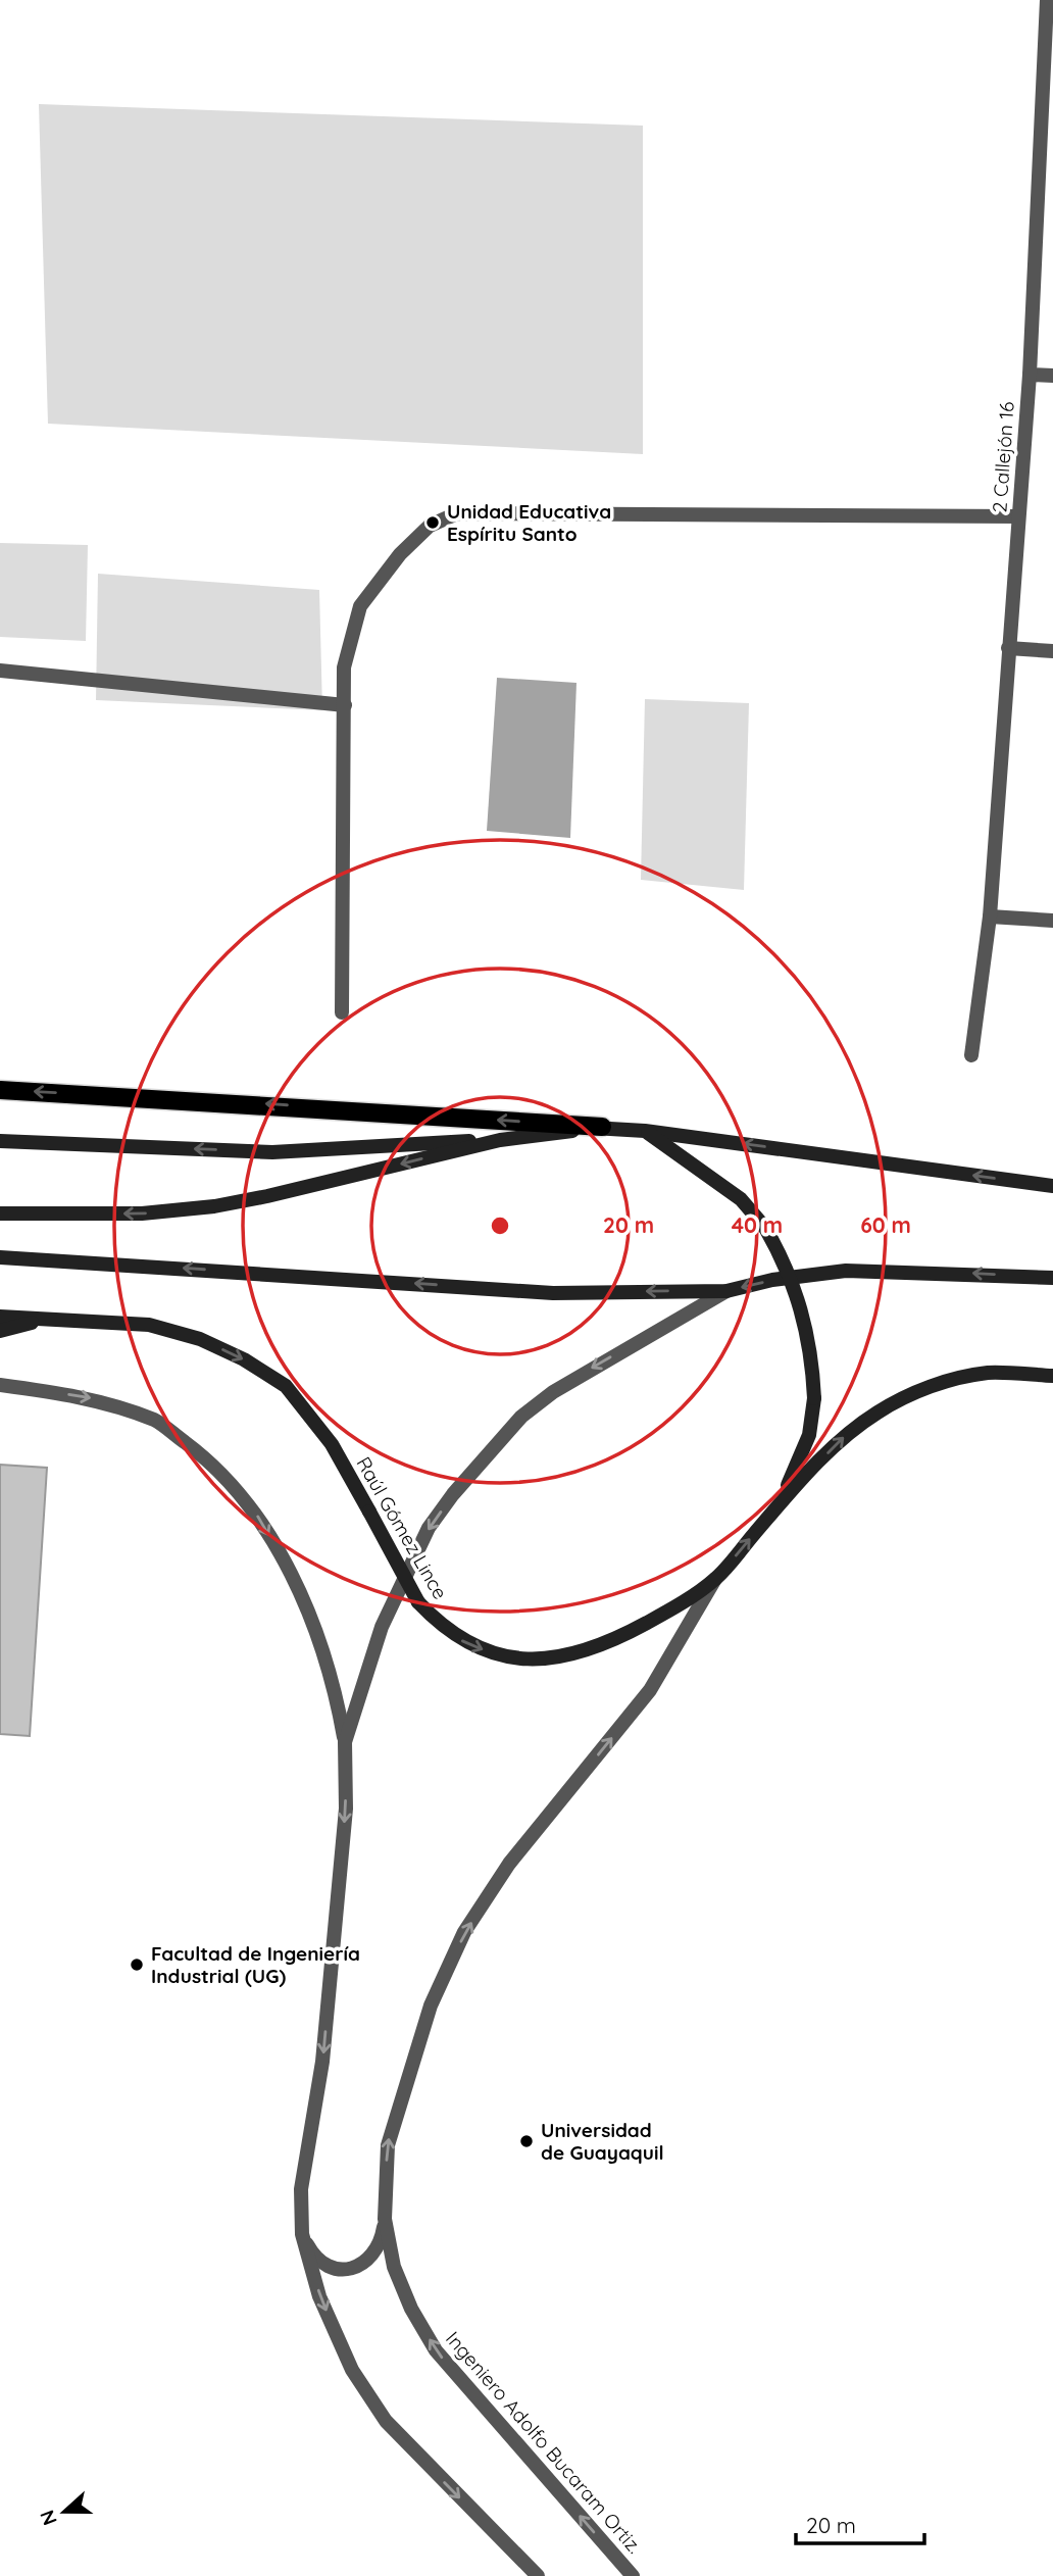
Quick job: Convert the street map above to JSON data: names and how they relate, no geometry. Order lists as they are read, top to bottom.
{
  "streets": {
    "main road": ["Raúl Gómez Lince"],
    "street": ["2 Callejón 16", "Ingeniero Adolfo Bucaram Ortiz."]
  },
  "crossings": [
    ["Raúl Gómez Lince", "Ingeniero Adolfo Bucaram Ortiz."]
  ],
  "one_way": ["Ingeniero Adolfo Bucaram Ortiz."],
  "places": ["Unidad Educativa Espíritu Santo", "Facultad de Ingeniería Industrial (UG)", "Universidad de Guayaquil"],
  "scale_bar": "20 m",
  "north": "left",
  "rings": ["20 m", "40 m", "60 m"]
}
